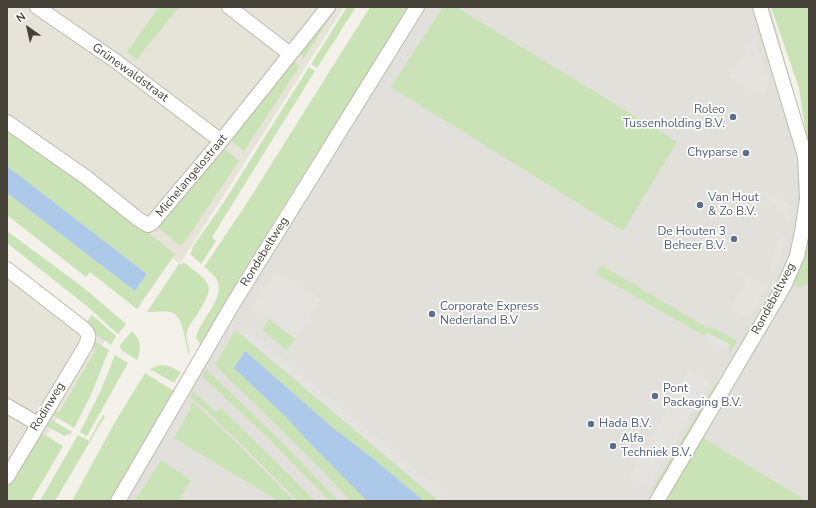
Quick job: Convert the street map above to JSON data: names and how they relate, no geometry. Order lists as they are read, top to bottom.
{
  "streets": {
    "street": [
      "Grünewaldstraat",
      "Michelangelostraat",
      "Rondebeltweg",
      "Rodinweg"
    ]
  },
  "crossings": [
    ["Grünewaldstraat", "Michelangelostraat"]
  ],
  "places": [
    "Roleo Tussenholding B.V.",
    "Chyparse",
    "Van Hout & Zo B.V.",
    "De Houten 3 Beheer B.V.",
    "Corporate Express Nederland B.V",
    "Pont Packaging B.V.",
    "Hada B.V.",
    "Alfa Techniek B.V."
  ],
  "north": "top left"
}
